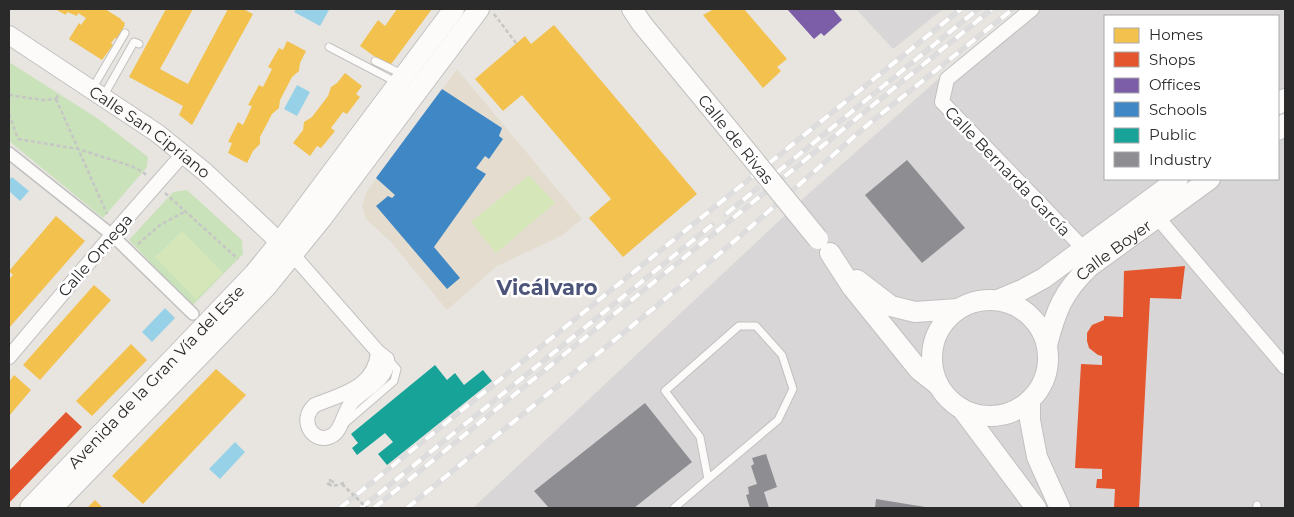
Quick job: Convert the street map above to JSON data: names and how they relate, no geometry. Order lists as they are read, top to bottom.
{
  "streets": {
    "main road": ["Calle de Rivas", "Calle Boyer", "Avenida de la Gran Vía del Este"],
    "street": ["Calle San Cipriano", "Calle Bernarda García", "Calle Omega"]
  },
  "crossings": [
    ["Calle San Cipriano", "Calle Omega"],
    ["Calle San Cipriano", "Avenida de la Gran Vía del Este"],
    ["Calle de Rivas", "Calle Boyer"],
    ["Calle Bernarda García", "Calle Boyer"]
  ],
  "districts": ["Vicálvaro"],
  "legend": [
    "Homes",
    "Shops",
    "Offices",
    "Schools",
    "Public",
    "Industry"
  ]
}
